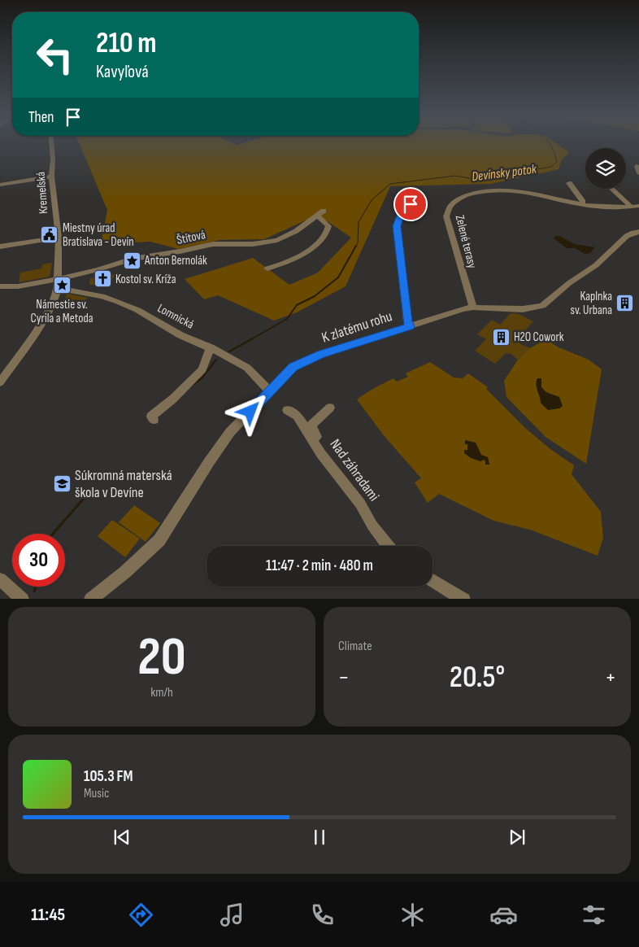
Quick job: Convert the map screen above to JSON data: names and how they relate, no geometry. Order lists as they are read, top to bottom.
{
  "streets": {
    "street": [
      "Kremeľská",
      "Štítová",
      "Zelené terasy",
      "Lomnická",
      "K zlatému rohu",
      "Nad záhradami"
    ]
  },
  "crossings": [
    ["Kremeľská", "Štítová"],
    ["Kremeľská", "Lomnická"],
    ["Štítová", "Lomnická"],
    ["Zelené terasy", "K zlatému rohu"],
    ["Lomnická", "K zlatému rohu"]
  ],
  "water": ["Devínsky potok"],
  "places": {
    "public building": ["Miestny úrad Bratislava - Devín"],
    "place": ["Anton Bernolák", "Námestie sv. Cyrila a Metoda"],
    "church": ["Kostol sv. Kríža"],
    "building": ["Kaplnka sv. Urbana", "H2O Cowork"],
    "school or university": ["Súkromná materská škola v Devíne"]
  },
  "page": {
    "turn": ["210 m", "Kavyľová"],
    "then": "Then",
    "limit": "30",
    "trip": "11:47 · 2 min · 480 m",
    "tile": [
      ["20", "km/h"],
      "Climate"
    ],
    "heat": ["−", "20.5°", "+"],
    "song": ["105.3 FM", "Music"],
    "tabs": "11:45"
  }
}
